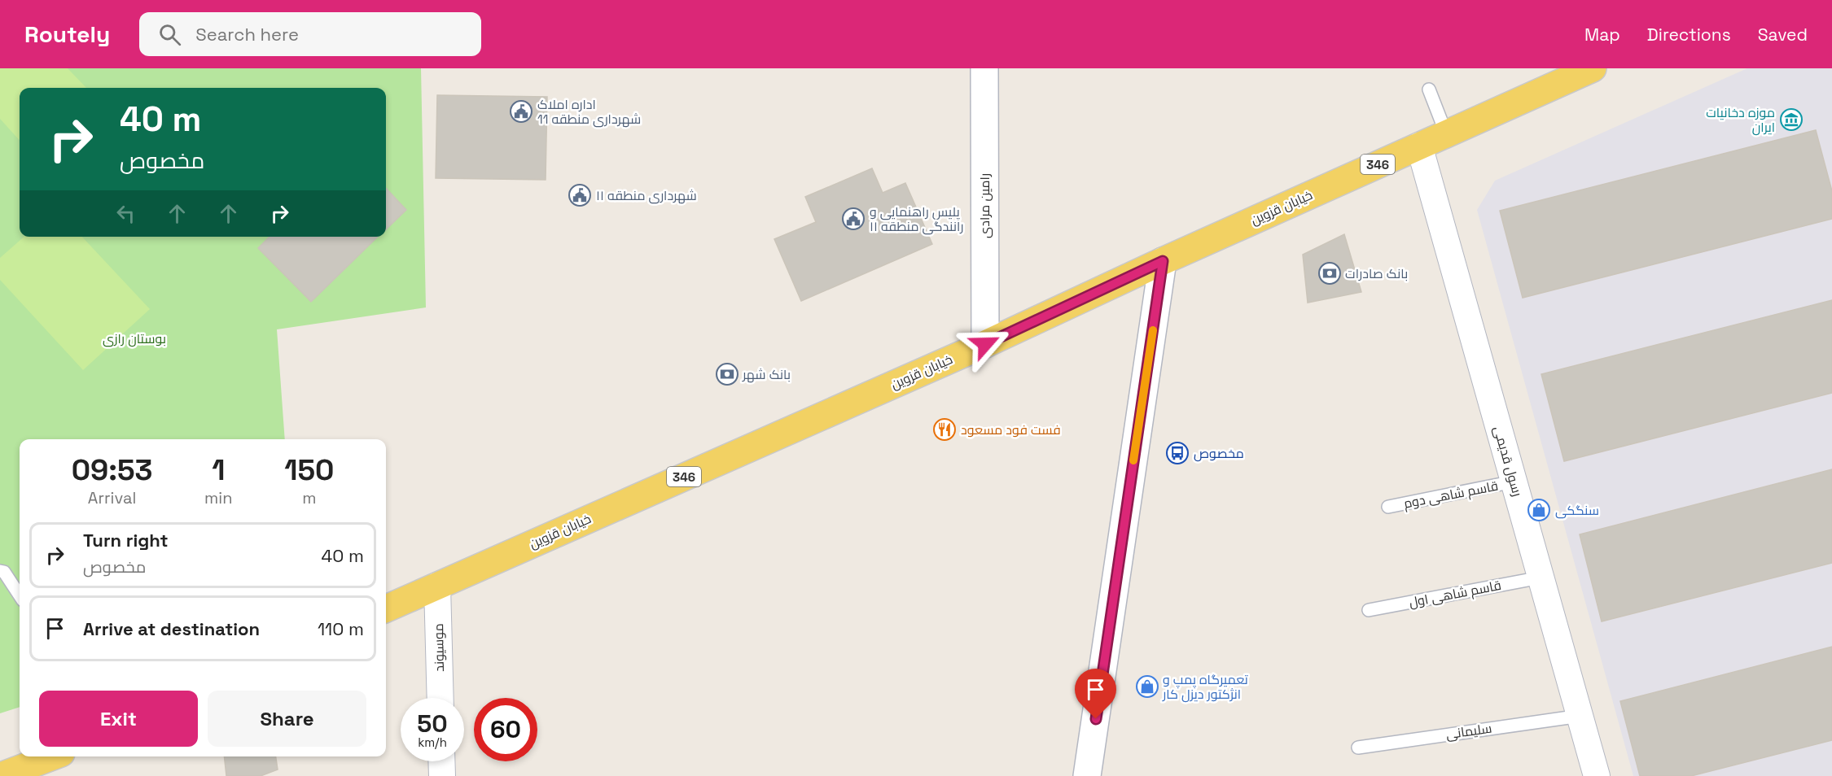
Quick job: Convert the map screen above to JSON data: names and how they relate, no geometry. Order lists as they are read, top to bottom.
{
  "streets": {
    "main road": ["346", "رامین مرادی", "خیابان قزوین"],
    "street": ["رسول قدیمی", "موسیوند"],
    "lane": ["قاسم شاهی دوم", "قاسم شاهی اول", "سلیمانی"]
  },
  "crossings": [
    ["رامین مرادی", "خیابان قزوین"],
    ["خیابان قزوین", "رسول قدیمی"],
    ["خیابان قزوین", "موسیوند"],
    ["رسول قدیمی", "قاسم شاهی دوم"],
    ["رسول قدیمی", "قاسم شاهی اول"],
    ["رسول قدیمی", "سلیمانی"]
  ],
  "parks": ["بوستان رازی"],
  "places": {
    "public building": ["اداره املاک شهرداری منطقه 11", "شهرداری منطقه ۱۱", "پلیس راهنمایی و رانندگی منطقه ۱۱"],
    "museum": ["موزه دخانیات ایران"],
    "bank": ["بانک صادرات", "بانک شهر"],
    "restaurant": ["فست فود مسعود"],
    "bus stop": ["مخصوص"],
    "shop": ["سنگکی", "تعمیرگاه پمپ و انژکتور دیزل کار"]
  },
  "page": {
    "header": "Routely",
    "search": "Search here",
    "nav": ["Map", "Directions", "Saved"],
    "turn": ["40 m", "مخصوص"],
    "eta": [
      "09:53",
      "Arrival",
      "1",
      "min",
      "150",
      "m"
    ],
    "list": [
      {
        "name": "Turn right",
        "note": "مخصوص",
        "value": "40 m"
      },
      {
        "name": "Arrive at destination",
        "value": "110 m"
      }
    ],
    "buttons": ["Exit", "Share"],
    "speed": "50 km/h",
    "limit": "60"
  }
}
